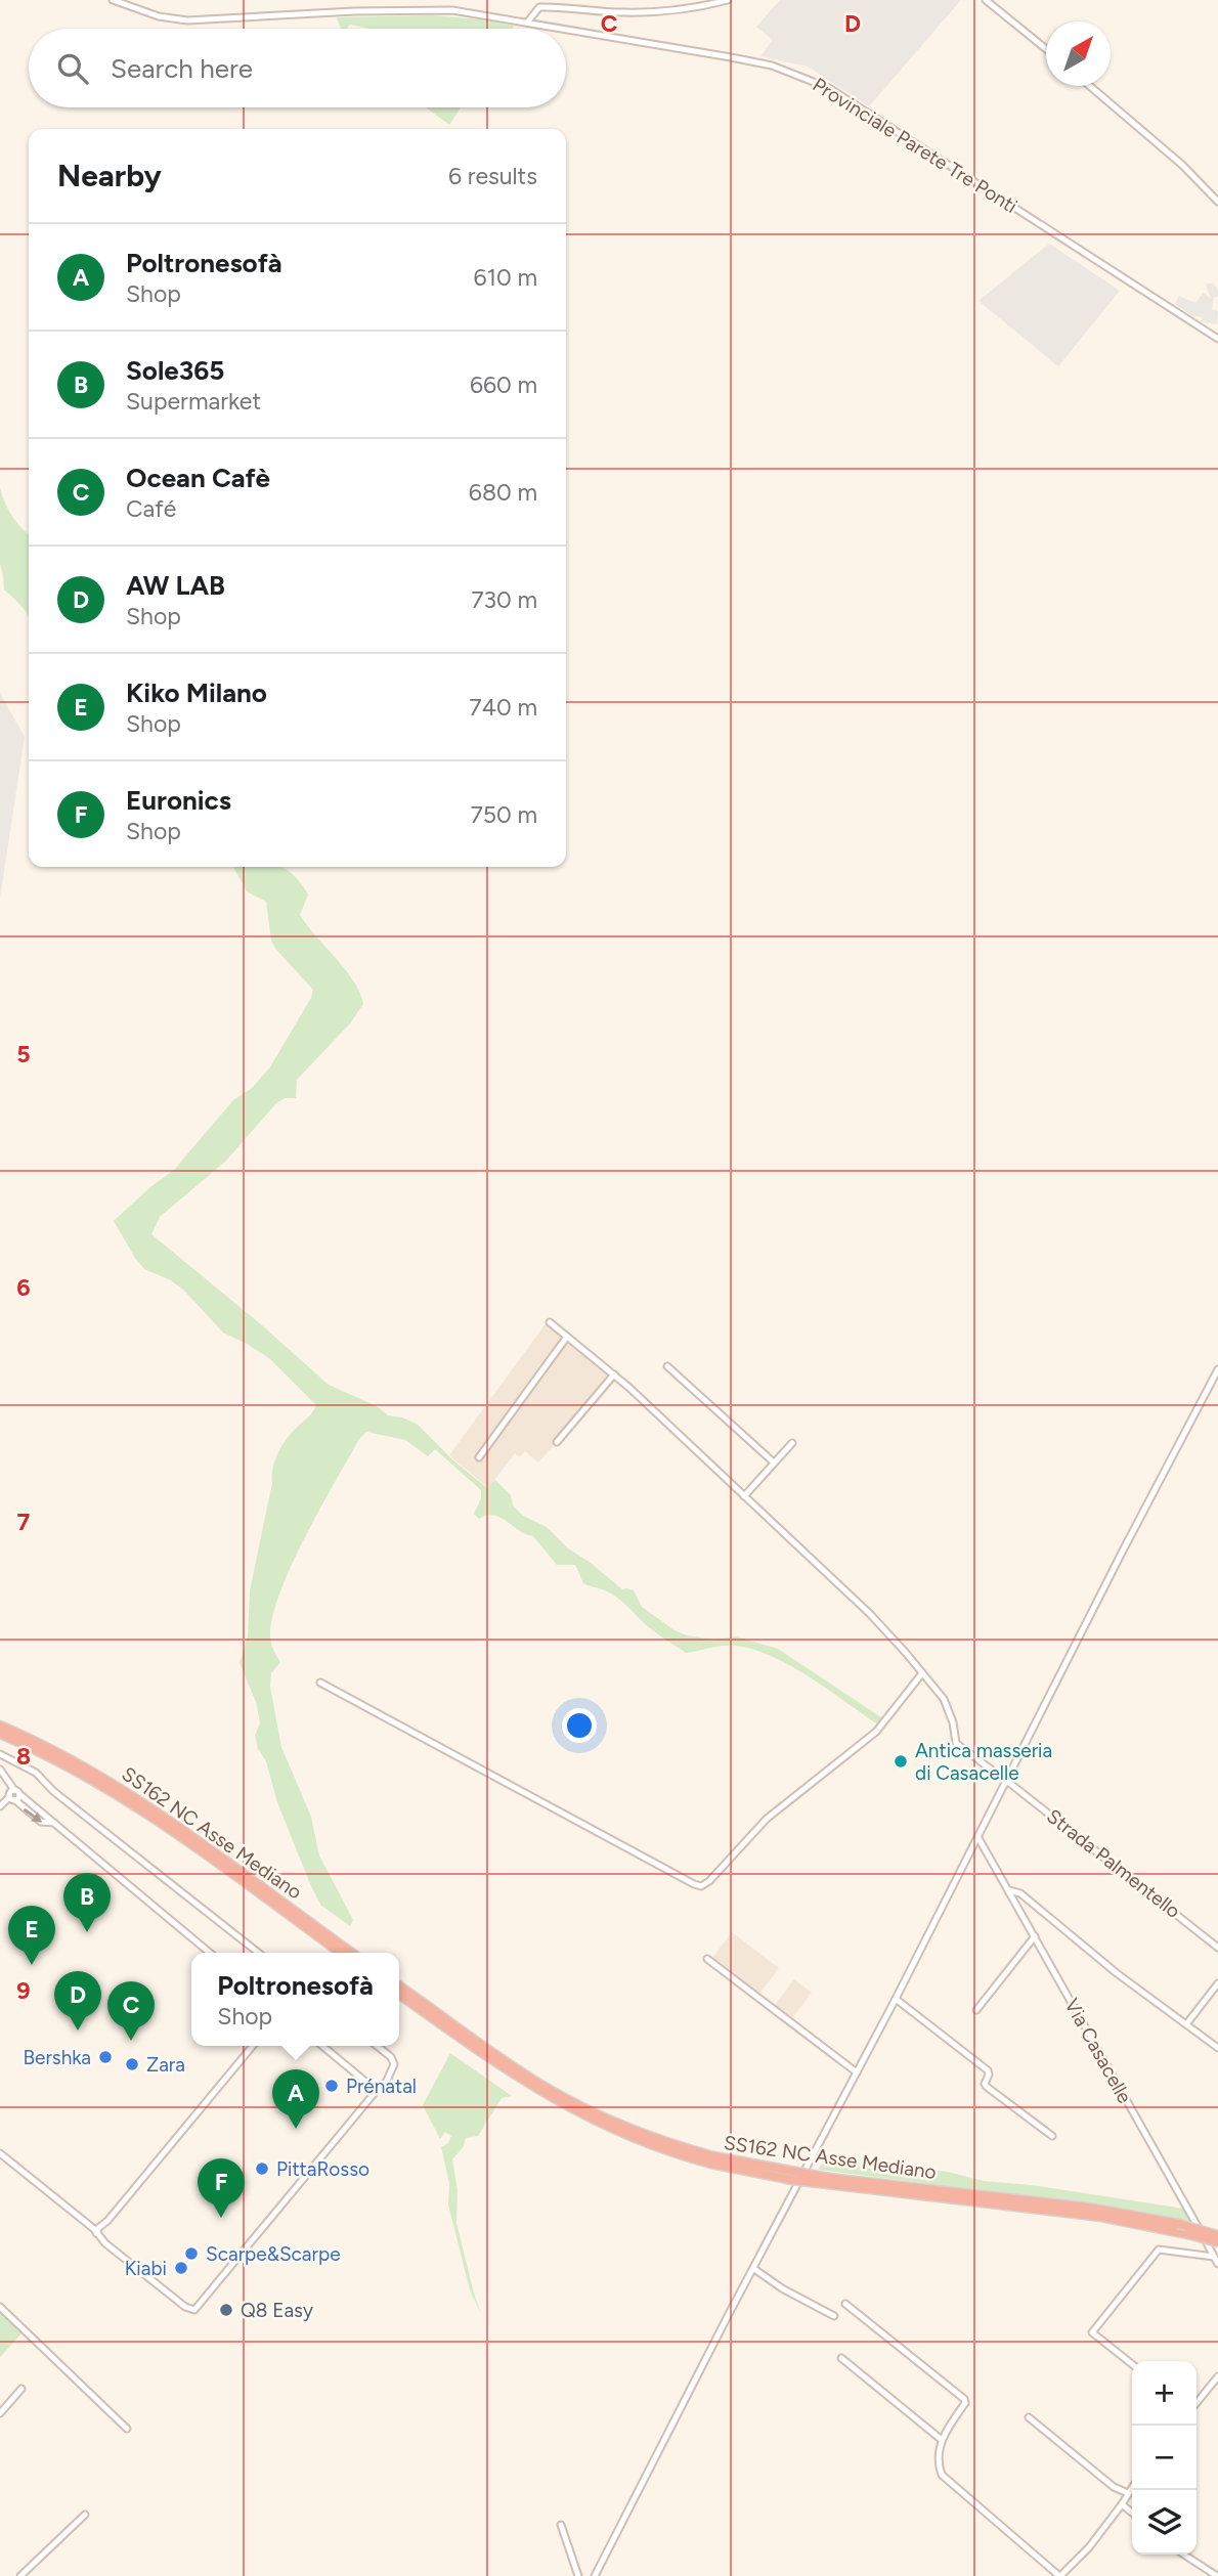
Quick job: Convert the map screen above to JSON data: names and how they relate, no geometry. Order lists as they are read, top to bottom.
{
  "streets": {
    "highway": ["SS162 NC Asse Mediano"],
    "street": ["Provinciale Parete Tre Ponti", "Strada Palmentello", "Via Casacelle"]
  },
  "places": [
    "Antica masseria di Casacelle",
    "Bershka",
    "Zara",
    "Prénatal",
    "PittaRosso",
    "Scarpe&Scarpe",
    "Kiabi",
    "Q8 Easy"
  ],
  "north": "top right",
  "page": {
    "search": "Search here",
    "heading": ["Nearby", "6 results"],
    "list": [
      {
        "mark": "A",
        "name": "Poltronesofà",
        "note": "Shop",
        "value": "610 m"
      },
      {
        "mark": "B",
        "name": "Sole365",
        "note": "Supermarket",
        "value": "660 m"
      },
      {
        "mark": "C",
        "name": "Ocean Cafè",
        "note": "Café",
        "value": "680 m"
      },
      {
        "mark": "D",
        "name": "AW LAB",
        "note": "Shop",
        "value": "730 m"
      },
      {
        "mark": "E",
        "name": "Kiko Milano",
        "note": "Shop",
        "value": "740 m"
      },
      {
        "mark": "F",
        "name": "Euronics",
        "note": "Shop",
        "value": "750 m"
      }
    ],
    "pins": [
      "B",
      "E",
      "D",
      "C",
      "A",
      "F"
    ],
    "popup": ["Poltronesofà", "Shop"],
    "map_buttons": ["+", "−"]
  },
  "grid": {
    "columns": ["C", "D"],
    "rows": [
      "5",
      "6",
      "7",
      "8",
      "9"
    ]
  }
}
